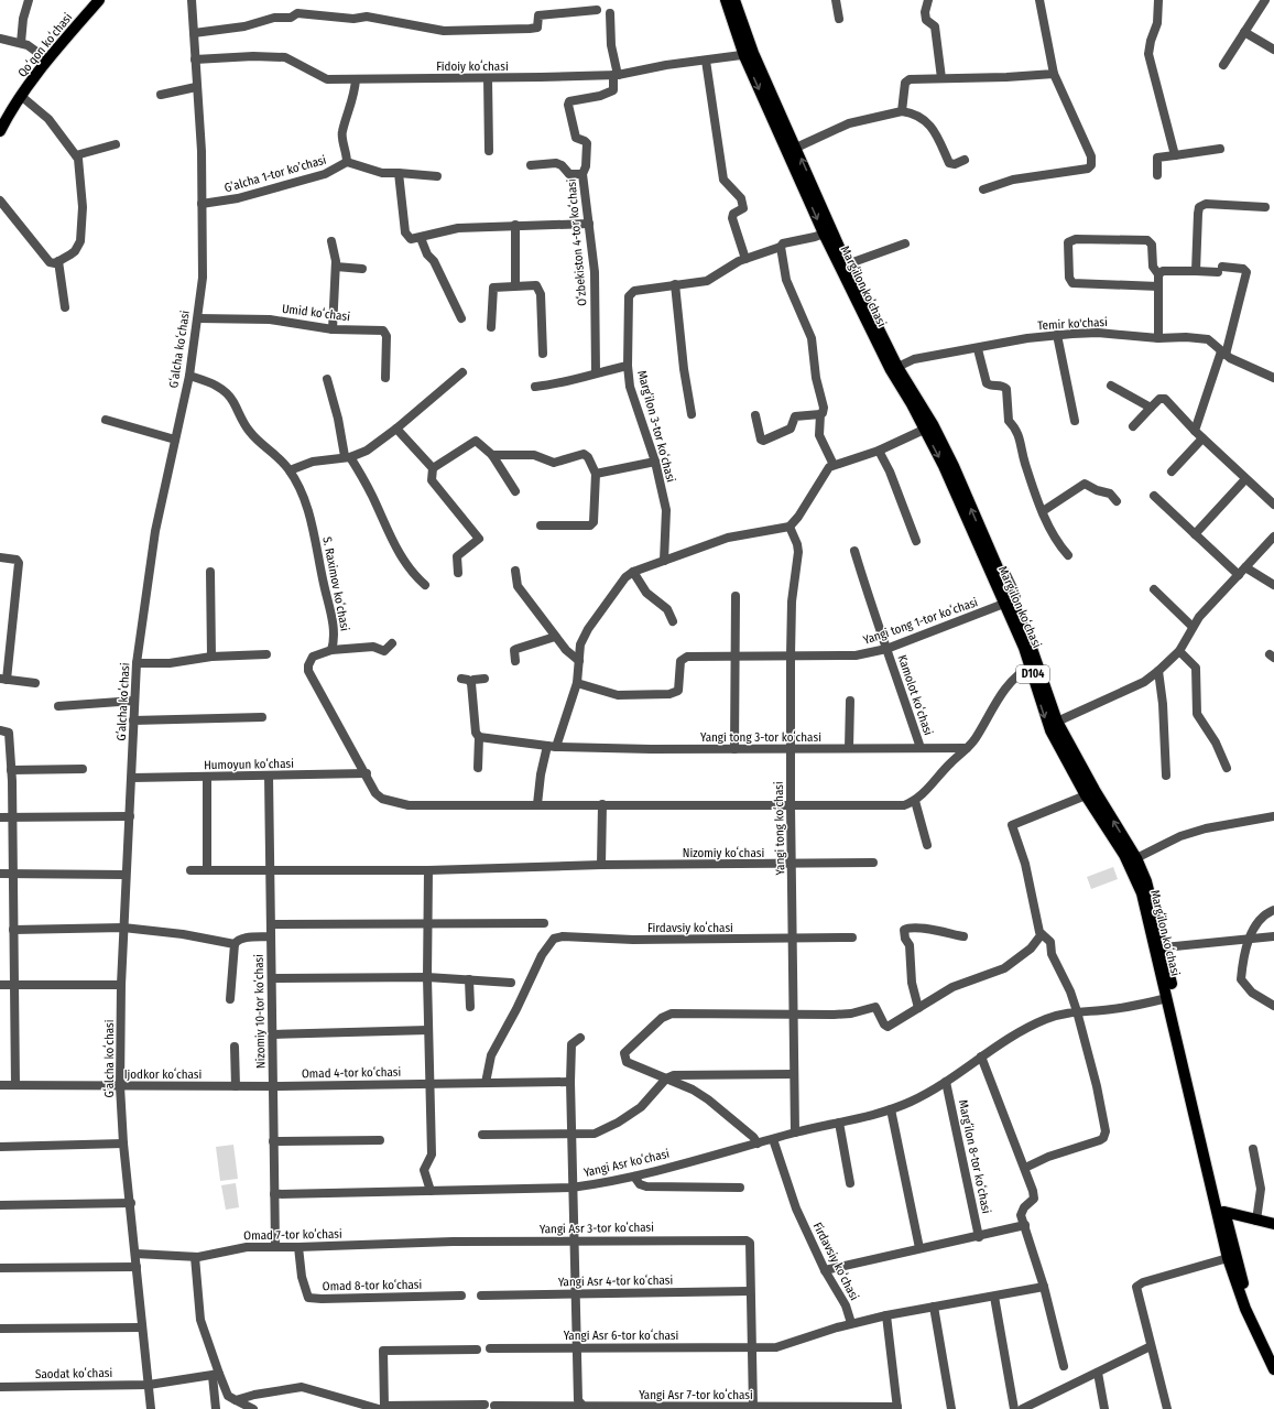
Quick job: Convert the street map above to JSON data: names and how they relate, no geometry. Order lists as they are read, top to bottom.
{
  "streets": {
    "main road": ["Qoʻqon koʻchasi", "Margʻilon koʻchasi", "D104"],
    "street": [
      "Fidoiy koʻchasi",
      "Gʼalcha 1-tor koʼchasi",
      "Oʻzbekiston 4-tor koʻchasi",
      "Umid koʻchasi",
      "Temir ko'chasi",
      "Gʻalcha koʻchasi",
      "Margʻilon 3-tor koʻchasi",
      "S. Raximov koʻchasi",
      "Yangi tong 1-tor koʻchasi",
      "Kamolot koʻchasi",
      "Yangi tong 3-tor koʻchasi",
      "Humoyun koʻchasi",
      "Yangi tong koʻchasi",
      "Nizomiy koʻchasi",
      "Firdavsiy koʻchasi",
      "Nizomiy 10-tor koʻchasi",
      "Omad 4-tor koʻchasi",
      "Ijodkor koʻchasi",
      "Margʻilon 8-tor koʻchasi",
      "Yangi Asr koʻchasi",
      "Yangi Asr 3-tor koʻchasi",
      "Omad 7-tor koʻchasi",
      "Yangi Asr 4-tor koʻchasi",
      "Omad 8-tor koʻchasi",
      "Yangi Asr 6-tor koʻchasi",
      "Saodat koʻchasi",
      "Yangi Asr 7-tor koʻchasi"
    ]
  },
  "crossings": [
    ["Fidoiy koʻchasi", "Oʻzbekiston 4-tor koʻchasi"],
    ["Fidoiy koʻchasi", "Margʻilon koʻchasi"],
    ["Fidoiy koʻchasi", "Gʻalcha koʻchasi"],
    ["Gʼalcha 1-tor koʼchasi", "Gʻalcha koʻchasi"],
    ["Margʻilon koʻchasi", "Temir ko'chasi"],
    ["Margʻilon koʻchasi", "Margʻilon 3-tor koʻchasi"],
    ["Margʻilon koʻchasi", "Yangi tong 1-tor koʻchasi"],
    ["Margʻilon koʻchasi", "Yangi Asr koʻchasi"],
    ["Umid koʻchasi", "Gʻalcha koʻchasi"],
    ["Gʻalcha koʻchasi", "S. Raximov koʻchasi"],
    ["Gʻalcha koʻchasi", "Humoyun koʻchasi"],
    ["Gʻalcha koʻchasi", "Ijodkor koʻchasi"],
    ["Gʻalcha koʻchasi", "Omad 7-tor koʻchasi"],
    ["Gʻalcha koʻchasi", "Saodat koʻchasi"],
    ["Yangi tong 1-tor koʻchasi", "Kamolot koʻchasi"],
    ["Yangi tong 1-tor koʻchasi", "Yangi tong koʻchasi"],
    ["Kamolot koʻchasi", "Yangi tong 3-tor koʻchasi"],
    ["Yangi tong 3-tor koʻchasi", "Yangi tong koʻchasi"],
    ["Humoyun koʻchasi", "Nizomiy 10-tor koʻchasi"],
    ["Yangi tong koʻchasi", "Nizomiy koʻchasi"],
    ["Yangi tong koʻchasi", "Firdavsiy koʻchasi"],
    ["Yangi tong koʻchasi", "Yangi Asr koʻchasi"],
    ["Nizomiy koʻchasi", "Nizomiy 10-tor koʻchasi"],
    ["Firdavsiy koʻchasi", "Omad 4-tor koʻchasi"],
    ["Firdavsiy koʻchasi", "Yangi Asr koʻchasi"],
    ["Nizomiy 10-tor koʻchasi", "Omad 4-tor koʻchasi"],
    ["Nizomiy 10-tor koʻchasi", "Ijodkor koʻchasi"],
    ["Nizomiy 10-tor koʻchasi", "Yangi Asr koʻchasi"],
    ["Nizomiy 10-tor koʻchasi", "Omad 7-tor koʻchasi"],
    ["Omad 4-tor koʻchasi", "Ijodkor koʻchasi"],
    ["Margʻilon 8-tor koʻchasi", "Yangi Asr koʻchasi"],
    ["Yangi Asr 3-tor koʻchasi", "Omad 7-tor koʻchasi"],
    ["Yangi Asr 3-tor koʻchasi", "Yangi Asr 4-tor koʻchasi"],
    ["Omad 7-tor koʻchasi", "Omad 8-tor koʻchasi"]
  ]
}
